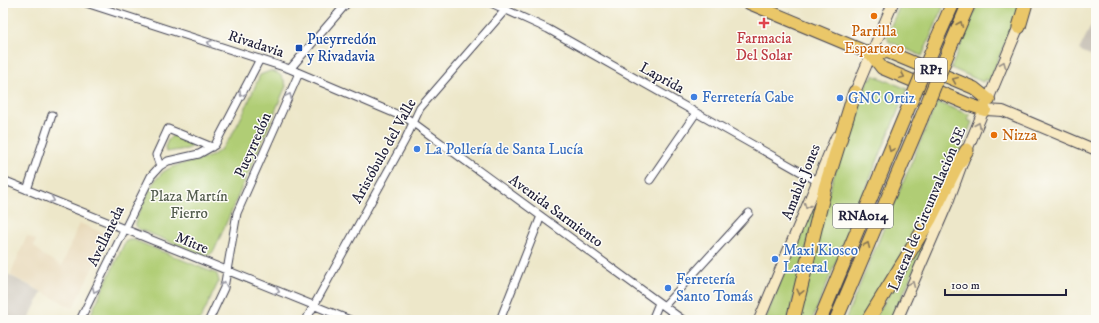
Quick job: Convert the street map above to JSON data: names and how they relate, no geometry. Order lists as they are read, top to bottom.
{
  "streets": {
    "highway": ["RNA014"],
    "main road": ["RP1"],
    "street": [
      "Rivadavia",
      "Laprida",
      "Pueyrredón",
      "Aristóbulo del Valle",
      "Amable Jones",
      "Lateral de Circunvalación SE",
      "Avenida Sarmiento",
      "Avellaneda",
      "Mitre"
    ]
  },
  "crossings": [
    ["Rivadavia", "Pueyrredón"],
    ["Rivadavia", "Aristóbulo del Valle"],
    ["Rivadavia", "Avenida Sarmiento"],
    ["RP1", "Amable Jones"],
    ["RP1", "Lateral de Circunvalación SE"],
    ["Laprida", "Aristóbulo del Valle"],
    ["Laprida", "Amable Jones"],
    ["Pueyrredón", "Mitre"],
    ["Aristóbulo del Valle", "Avenida Sarmiento"],
    ["Aristóbulo del Valle", "Mitre"],
    ["Avellaneda", "Mitre"]
  ],
  "one_way": [
    "Rivadavia",
    "Lateral de Circunvalación SE",
    "Avellaneda",
    "Mitre"
  ],
  "parks": ["Plaza Martín Fierro"],
  "places": {
    "other": [
      "Parrilla Espartaco",
      "Ferretería Cabe",
      "GNC Ortiz",
      "Nizza",
      "La Pollería de Santa Lucía",
      "Maxi Kiosco Lateral",
      "Ferretería Santo Tomás"
    ],
    "health": ["Farmacia Del Solar"],
    "transit": ["Pueyrredón y Rivadavia"]
  },
  "scale_bar": "100 m"
}
